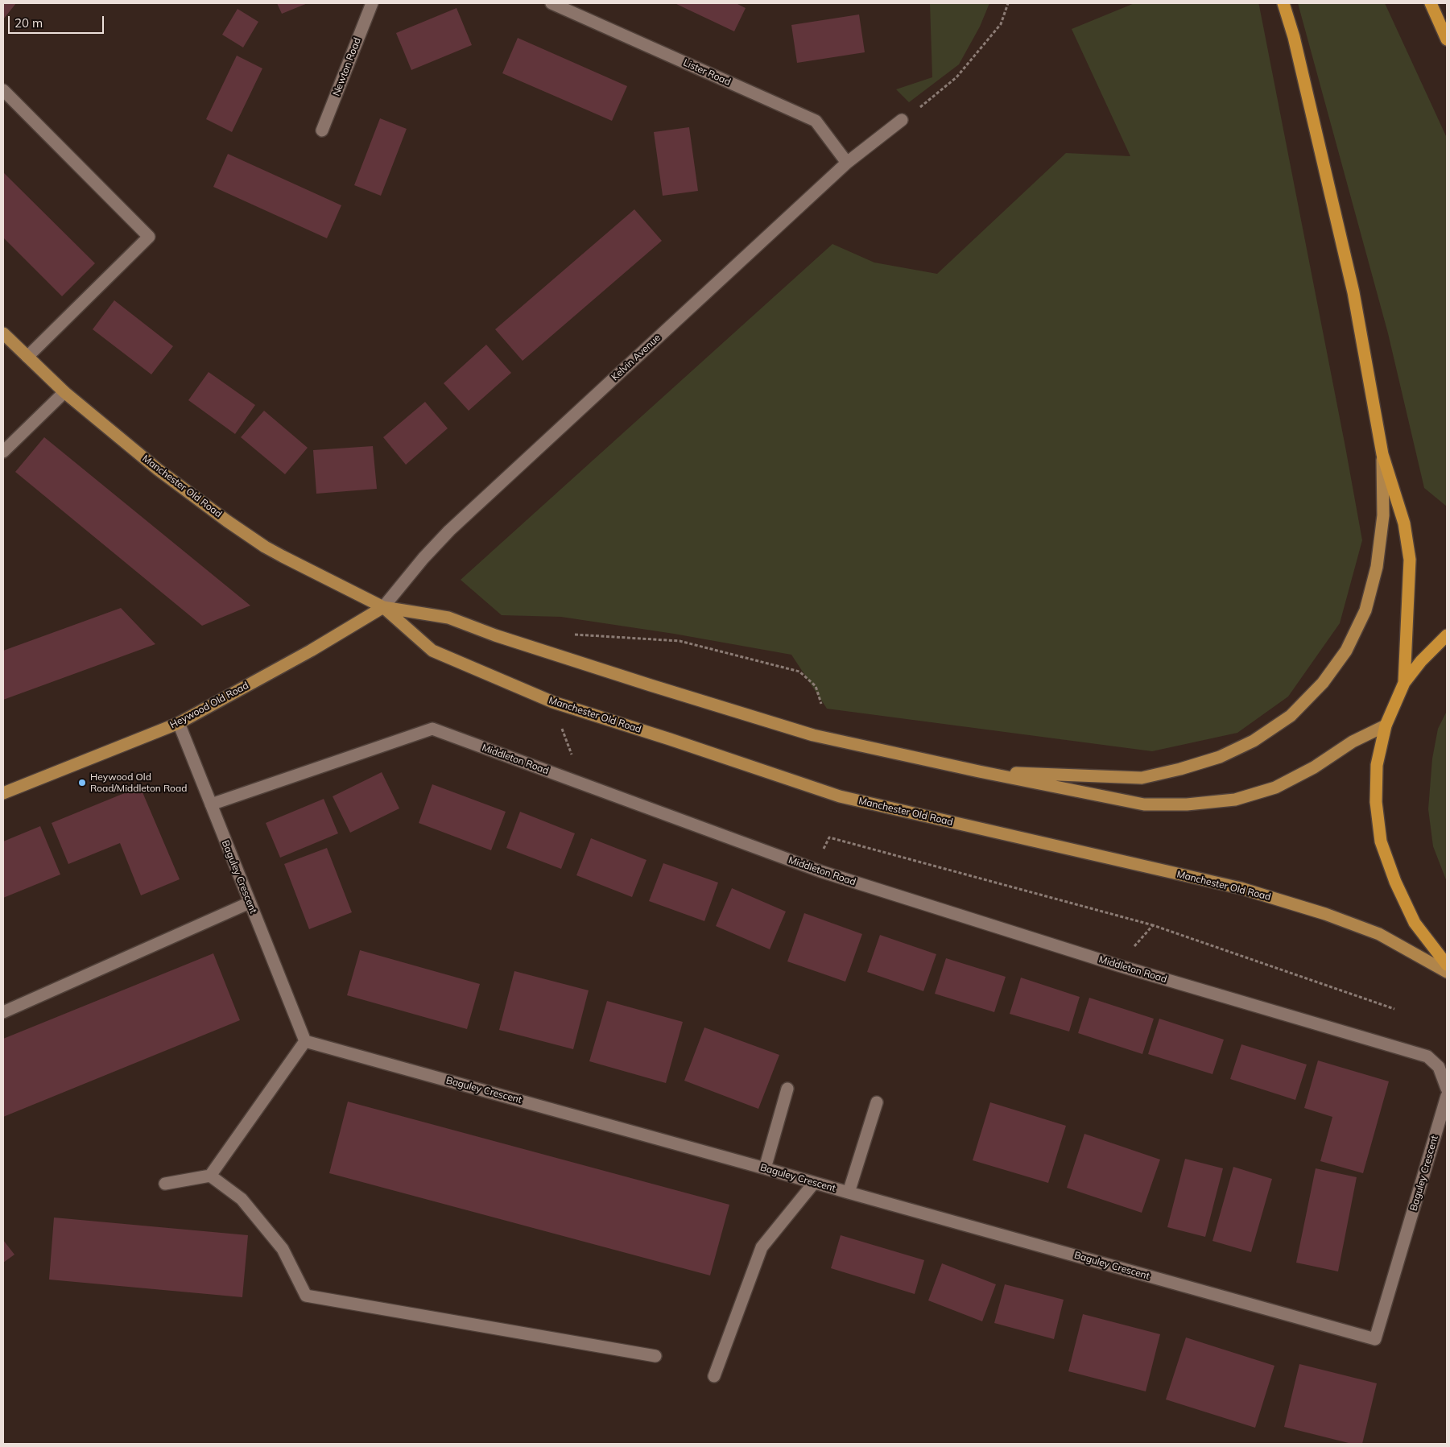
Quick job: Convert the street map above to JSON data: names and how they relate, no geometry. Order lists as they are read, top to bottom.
{
  "streets": {
    "main road": ["Manchester Old Road", "Heywood Old Road"],
    "street": [
      "Newton Road",
      "Lister Road",
      "Kelvin Avenue",
      "Middleton Road",
      "Baguley Crescent"
    ]
  },
  "crossings": [
    ["Lister Road", "Kelvin Avenue"],
    ["Kelvin Avenue", "Manchester Old Road"],
    ["Kelvin Avenue", "Heywood Old Road"],
    ["Manchester Old Road", "Heywood Old Road"],
    ["Heywood Old Road", "Baguley Crescent"],
    ["Middleton Road", "Baguley Crescent"]
  ],
  "places": ["Heywood Old Road/Middleton Road"],
  "scale_bar": "20 m"
}
